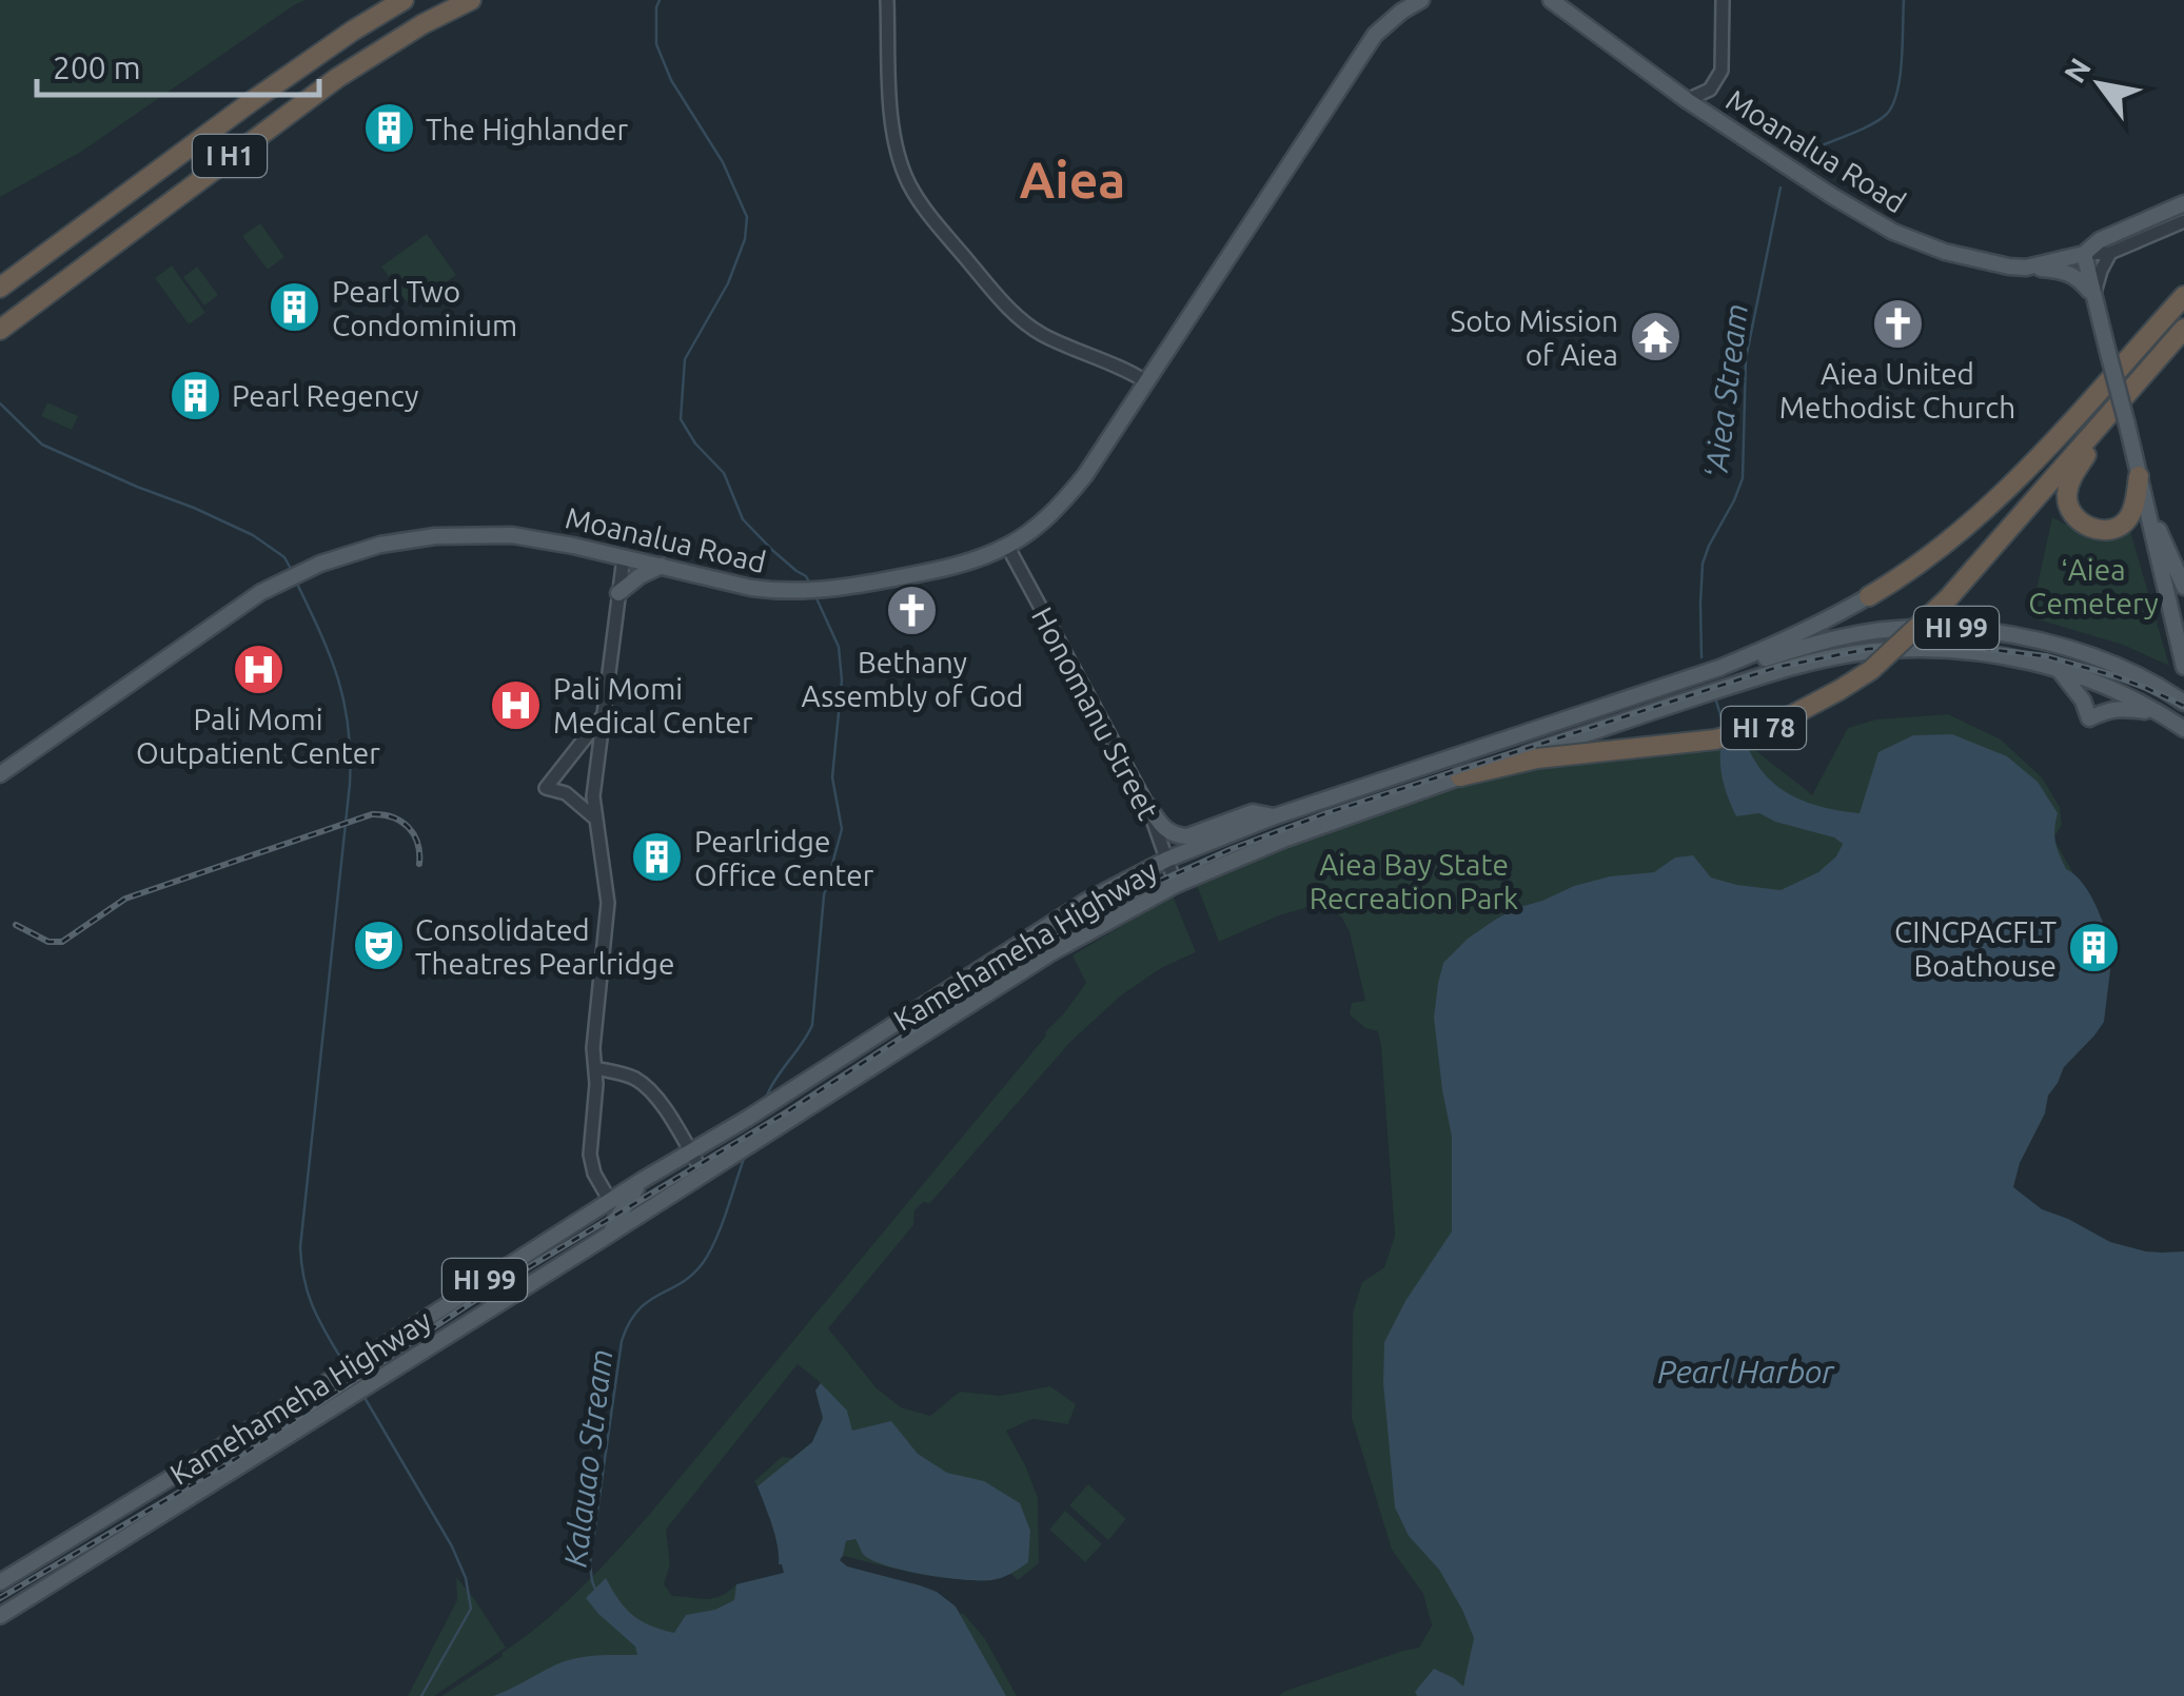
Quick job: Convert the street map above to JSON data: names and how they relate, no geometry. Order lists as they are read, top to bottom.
{
  "streets": {
    "highway": ["I H1", "HI 78"],
    "main road": ["Moanalua Road", "HI 99", "Kamehameha Highway"],
    "street": ["Honomanu Street"]
  },
  "crossings": [
    ["Moanalua Road", "Honomanu Street"],
    ["Honomanu Street", "Kamehameha Highway"],
    ["HI 78", "Kamehameha Highway"]
  ],
  "districts": ["Aiea"],
  "water": ["ʻAiea Stream", "Pearl Harbor", "Kalauao Stream"],
  "parks": ["ʻAiea Cemetery", "Aiea Bay State Recreation Park"],
  "places": {
    "building": [
      "The Highlander",
      "Pearl Two Condominium",
      "Pearl Regency",
      "Pearlridge Office Center",
      "CINCPACFLT Boathouse"
    ],
    "church": ["Aiea United Methodist Church", "Bethany Assembly of God"],
    "temple": ["Soto Mission of Aiea"],
    "hospital": ["Pali Momi Outpatient Center", "Pali Momi Medical Center"],
    "theatre": ["Consolidated Theatres Pearlridge"]
  },
  "scale_bar": "200 m",
  "north": "top left"
}
